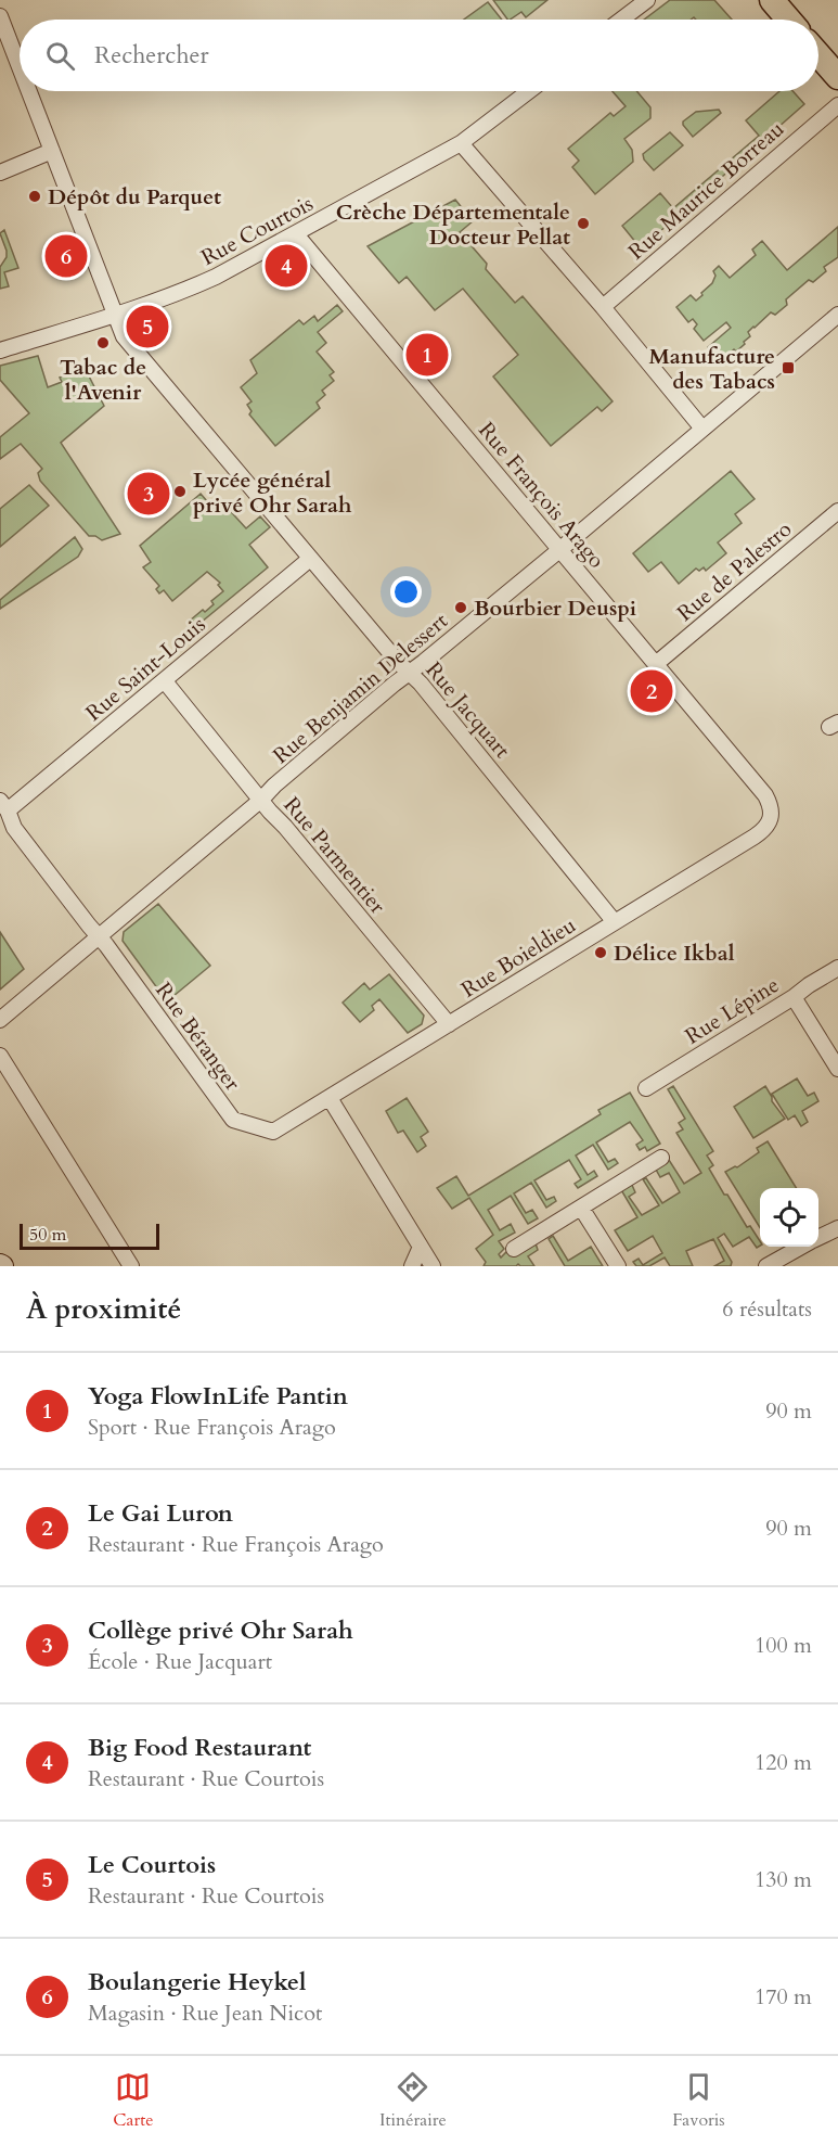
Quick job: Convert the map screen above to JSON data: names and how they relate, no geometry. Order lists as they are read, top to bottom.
{
  "streets": {
    "street": [
      "Rue Maurice Borreau",
      "Rue Courtois",
      "Rue François Arago",
      "Rue de Palestro",
      "Rue Saint-Louis",
      "Rue Benjamin Delessert",
      "Rue Jacquart",
      "Rue Parmentier",
      "Rue Boieldieu",
      "Rue Lépine",
      "Rue Béranger"
    ]
  },
  "crossings": [
    ["Rue Courtois", "Rue François Arago"],
    ["Rue Courtois", "Rue Jacquart"],
    ["Rue François Arago", "Rue de Palestro"],
    ["Rue François Arago", "Rue Benjamin Delessert"],
    ["Rue François Arago", "Rue Boieldieu"],
    ["Rue Saint-Louis", "Rue Jacquart"],
    ["Rue Saint-Louis", "Rue Parmentier"],
    ["Rue Saint-Louis", "Rue Béranger"],
    ["Rue Benjamin Delessert", "Rue Jacquart"],
    ["Rue Benjamin Delessert", "Rue Parmentier"],
    ["Rue Benjamin Delessert", "Rue Béranger"],
    ["Rue Jacquart", "Rue Boieldieu"],
    ["Rue Parmentier", "Rue Boieldieu"],
    ["Rue Boieldieu", "Rue Béranger"]
  ],
  "places": {
    "other": [
      "Dépôt du Parquet",
      "Crèche Départementale Docteur Pellat",
      "Tabac de l'Avenir",
      "Lycée général privé Ohr Sarah",
      "Bourbier Deuspi",
      "Délice Ikbal"
    ],
    "transit": ["Manufacture des Tabacs"]
  },
  "scale_bar": "50 m",
  "page": {
    "search": "Rechercher",
    "pins": [
      "6",
      "4",
      "5",
      "1",
      "3",
      "2"
    ],
    "scale": "50 m",
    "heading": ["À proximité", "6 résultats"],
    "list": [
      {
        "mark": "1",
        "name": "Yoga FlowInLife Pantin",
        "note": "Sport · Rue François Arago",
        "value": "90 m"
      },
      {
        "mark": "2",
        "name": "Le Gai Luron",
        "note": "Restaurant · Rue François Arago",
        "value": "90 m"
      },
      {
        "mark": "3",
        "name": "Collège privé Ohr Sarah",
        "note": "École · Rue Jacquart",
        "value": "100 m"
      },
      {
        "mark": "4",
        "name": "Big Food Restaurant",
        "note": "Restaurant · Rue Courtois",
        "value": "120 m"
      },
      {
        "mark": "5",
        "name": "Le Courtois",
        "note": "Restaurant · Rue Courtois",
        "value": "130 m"
      },
      {
        "mark": "6",
        "name": "Boulangerie Heykel",
        "note": "Magasin · Rue Jean Nicot",
        "value": "170 m"
      }
    ],
    "nav": ["Carte", "Itinéraire", "Favoris"]
  }
}
